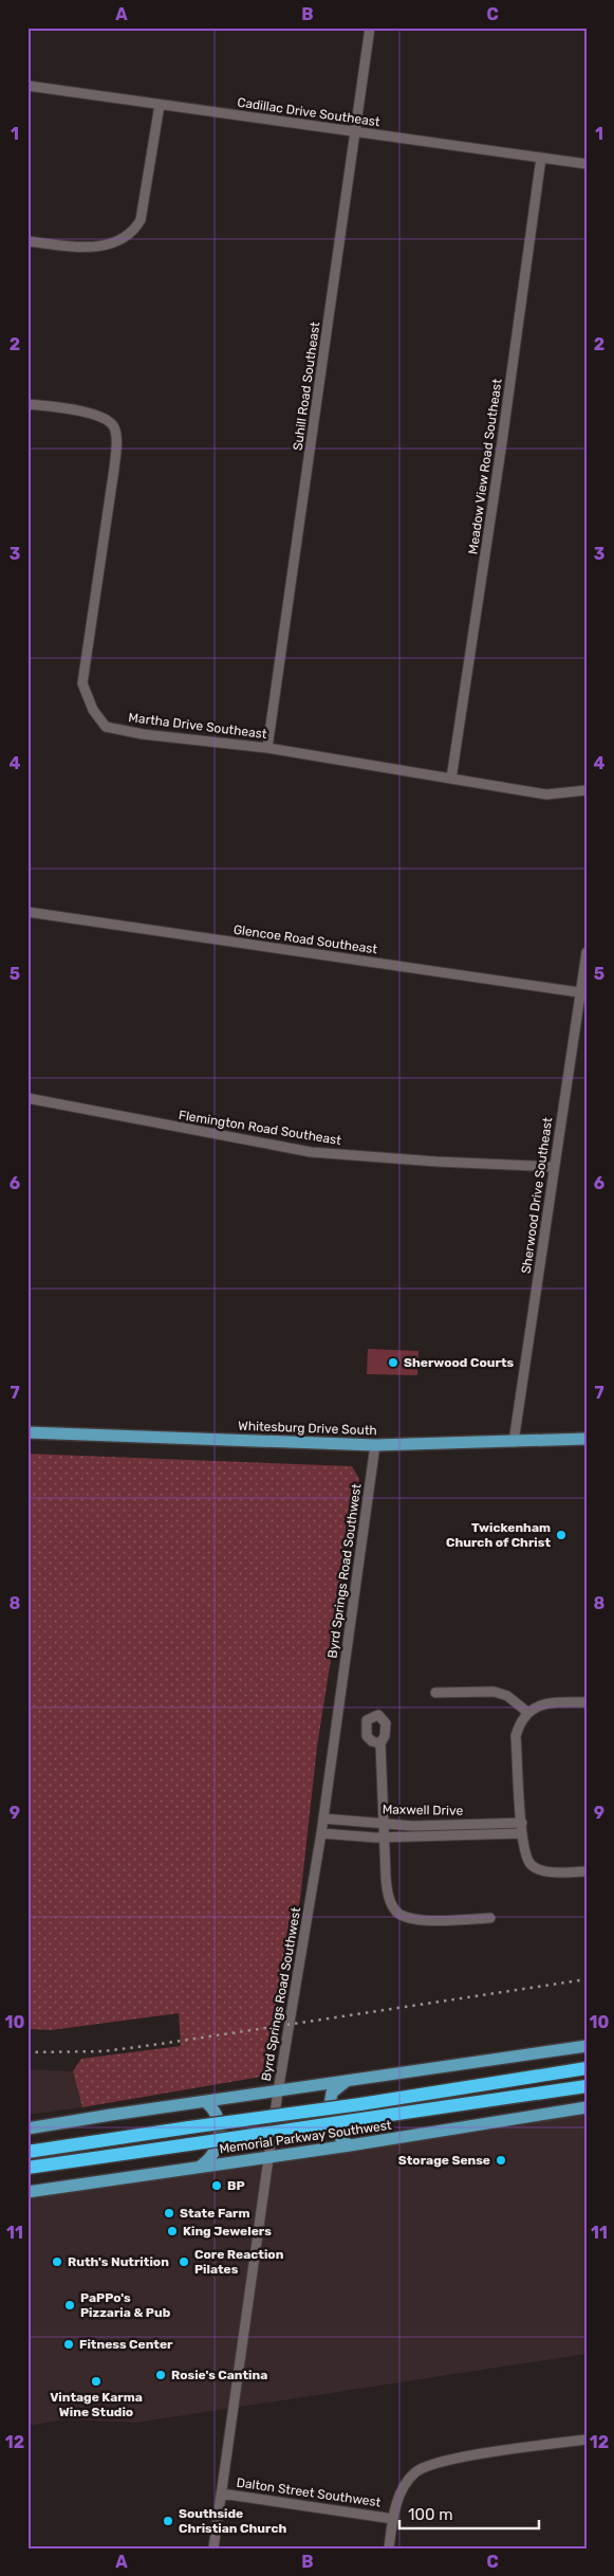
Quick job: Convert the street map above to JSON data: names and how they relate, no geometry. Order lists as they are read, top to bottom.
{
  "streets": {
    "highway": ["Memorial Parkway Southwest"],
    "main road": ["Whitesburg Drive South"],
    "street": [
      "Cadillac Drive Southeast",
      "Suhill Road Southeast",
      "Meadow View Road Southeast",
      "Martha Drive Southeast",
      "Glencoe Road Southeast",
      "Flemington Road Southeast",
      "Sherwood Drive Southeast",
      "Byrd Springs Road Southwest",
      "Maxwell Drive",
      "Dalton Street Southwest"
    ]
  },
  "crossings": [
    ["Cadillac Drive Southeast", "Suhill Road Southeast"],
    ["Cadillac Drive Southeast", "Meadow View Road Southeast"],
    ["Suhill Road Southeast", "Martha Drive Southeast"],
    ["Meadow View Road Southeast", "Martha Drive Southeast"],
    ["Glencoe Road Southeast", "Sherwood Drive Southeast"],
    ["Flemington Road Southeast", "Sherwood Drive Southeast"],
    ["Sherwood Drive Southeast", "Whitesburg Drive South"],
    ["Whitesburg Drive South", "Byrd Springs Road Southwest"],
    ["Byrd Springs Road Southwest", "Maxwell Drive"],
    ["Byrd Springs Road Southwest", "Memorial Parkway Southwest"],
    ["Byrd Springs Road Southwest", "Dalton Street Southwest"]
  ],
  "places": [
    "Sherwood Courts",
    "Twickenham Church of Christ",
    "Storage Sense",
    "BP",
    "State Farm",
    "King Jewelers",
    "Ruth's Nutrition",
    "Core Reaction Pilates",
    "PaPPo's Pizzaria & Pub",
    "Fitness Center",
    "Rosie's Cantina",
    "Vintage Karma Wine Studio",
    "Southside Christian Church"
  ],
  "scale_bar": "100 m",
  "grid": {
    "columns": ["A", "B", "C"],
    "rows": [
      "1",
      "2",
      "3",
      "4",
      "5",
      "6",
      "7",
      "8",
      "9",
      "10",
      "11",
      "12"
    ]
  }
}
